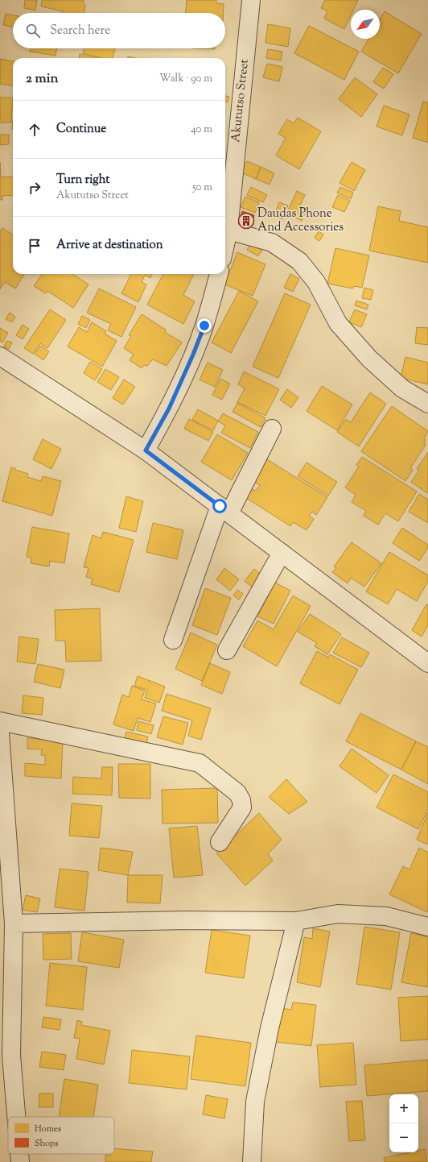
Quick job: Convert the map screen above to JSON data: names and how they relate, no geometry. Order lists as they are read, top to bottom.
{
  "streets": {
    "street": ["Akututso Street"]
  },
  "places": {
    "building": ["Daudas Phone And Accessories"]
  },
  "legend": ["Homes", "Shops"],
  "north": "bottom left",
  "page": {
    "search": "Search here",
    "heading": ["2 min", "Walk · 90 m"],
    "list": [
      ["Continue", "40 m"],
      ["Turn right", "Akututso Street", "50 m"],
      "Arrive at destination"
    ],
    "map_buttons": ["+", "−"]
  }
}
